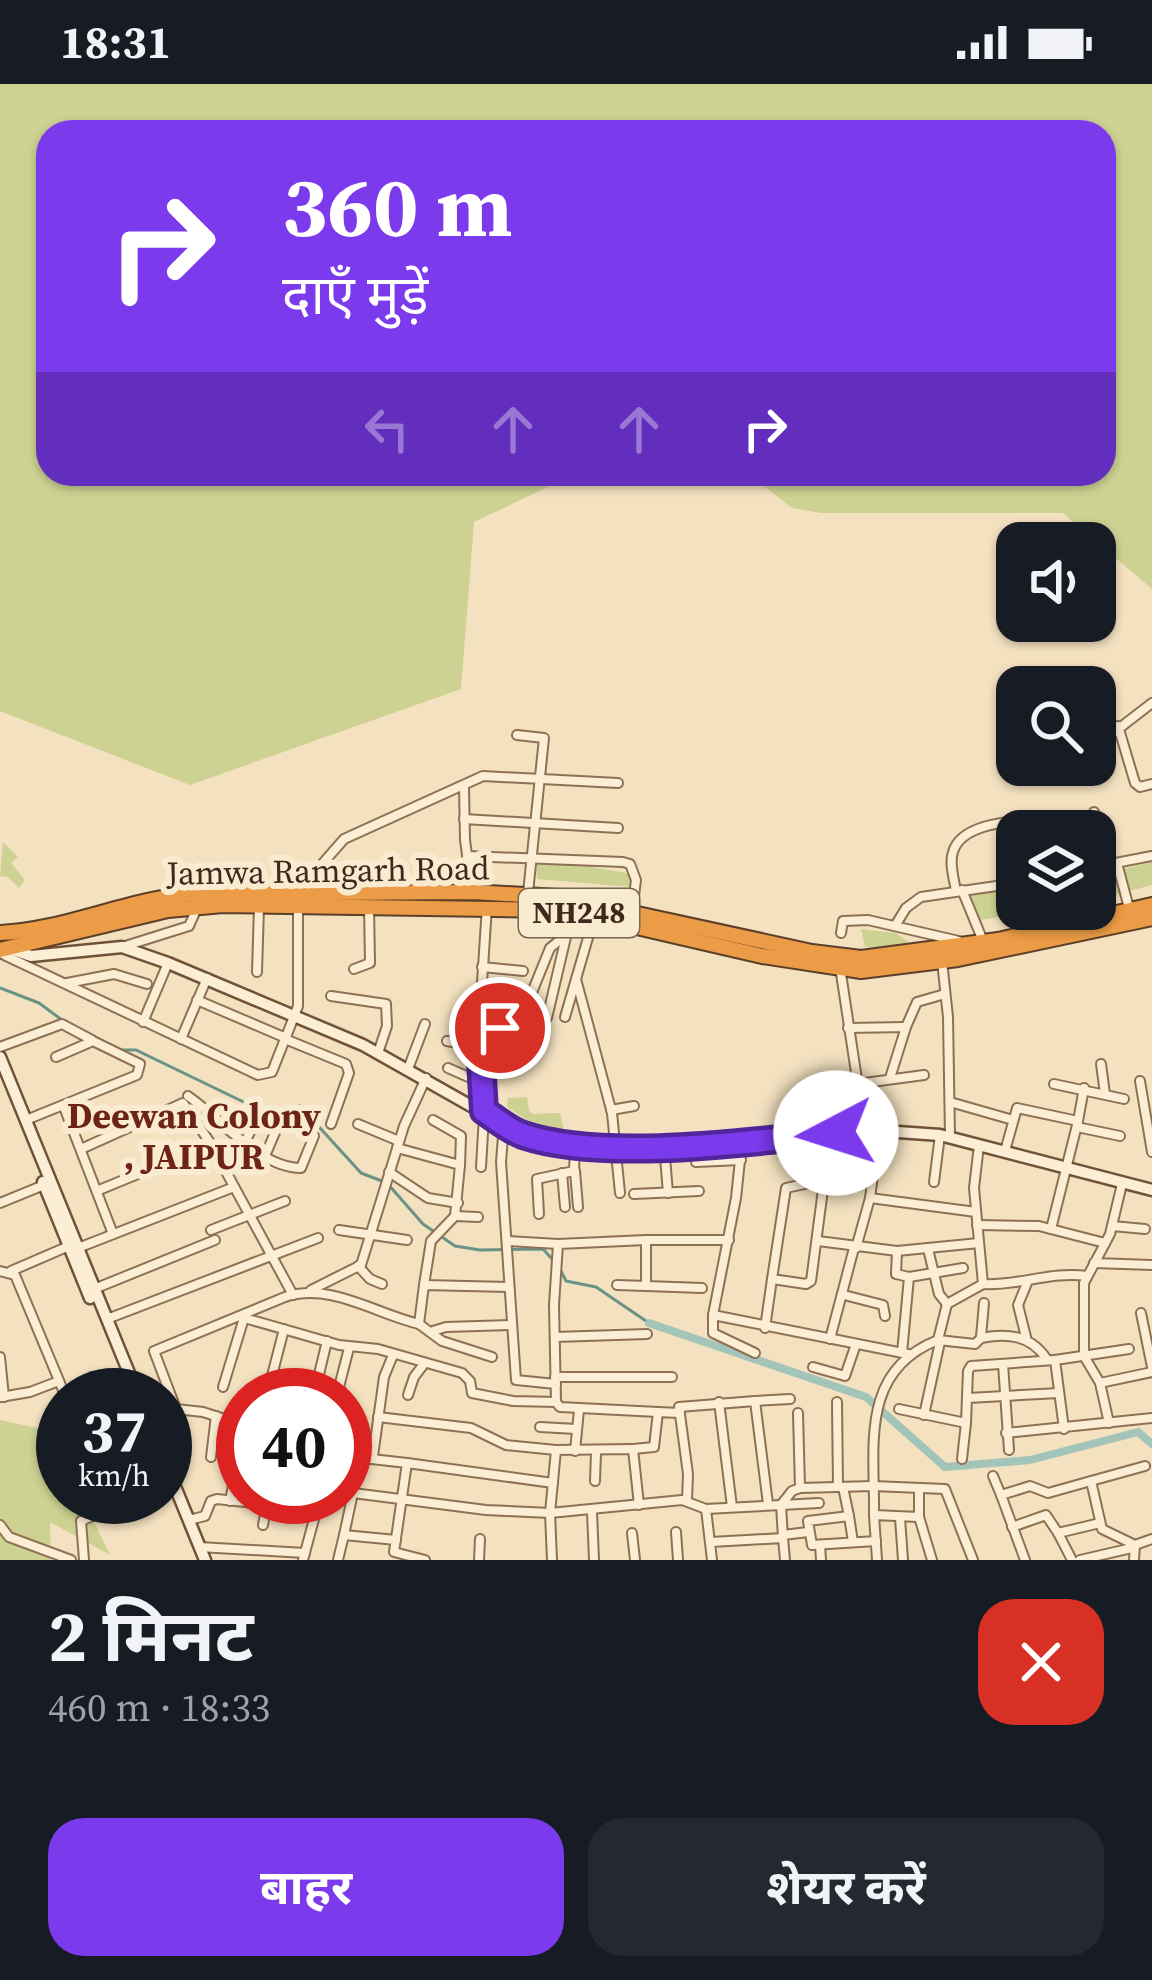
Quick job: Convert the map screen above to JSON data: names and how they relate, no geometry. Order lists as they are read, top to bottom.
{
  "streets": {
    "highway": ["Jamwa Ramgarh Road", "NH248"]
  },
  "districts": ["Deewan Colony , JAIPUR"],
  "page": {
    "status": "18:31",
    "turn": ["360 m", "दाएँ मुड़ें"],
    "speed": "37 km/h",
    "limit": "40",
    "heading": ["2 मिनट", "460 m · 18:33"],
    "buttons": ["बाहर", "शेयर करें"]
  }
}
